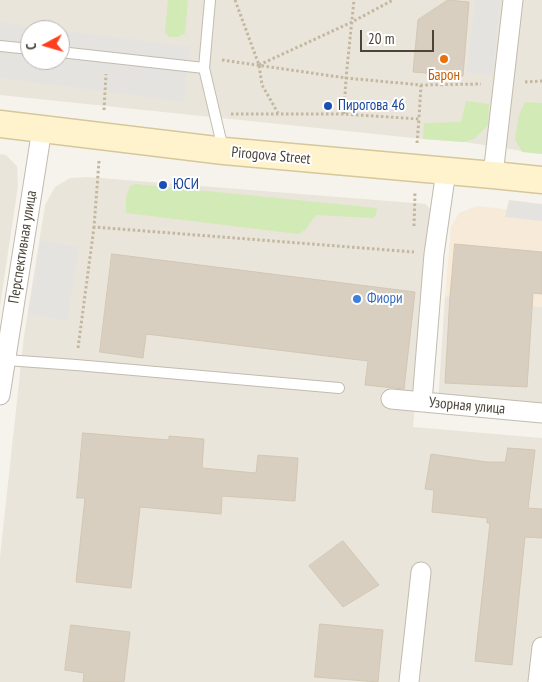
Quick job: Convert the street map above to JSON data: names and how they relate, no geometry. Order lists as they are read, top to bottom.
{
  "streets": {
    "main road": ["Pirogova Street"],
    "street": ["Перспективная улица", "Узорная улица"]
  },
  "crossings": [
    ["Pirogova Street", "Перспективная улица"]
  ],
  "places": [
    "Барон",
    "Пирогова 46",
    "ЮСИ",
    "Фиори"
  ],
  "scale_bar": "20 m",
  "north": "left"
}
